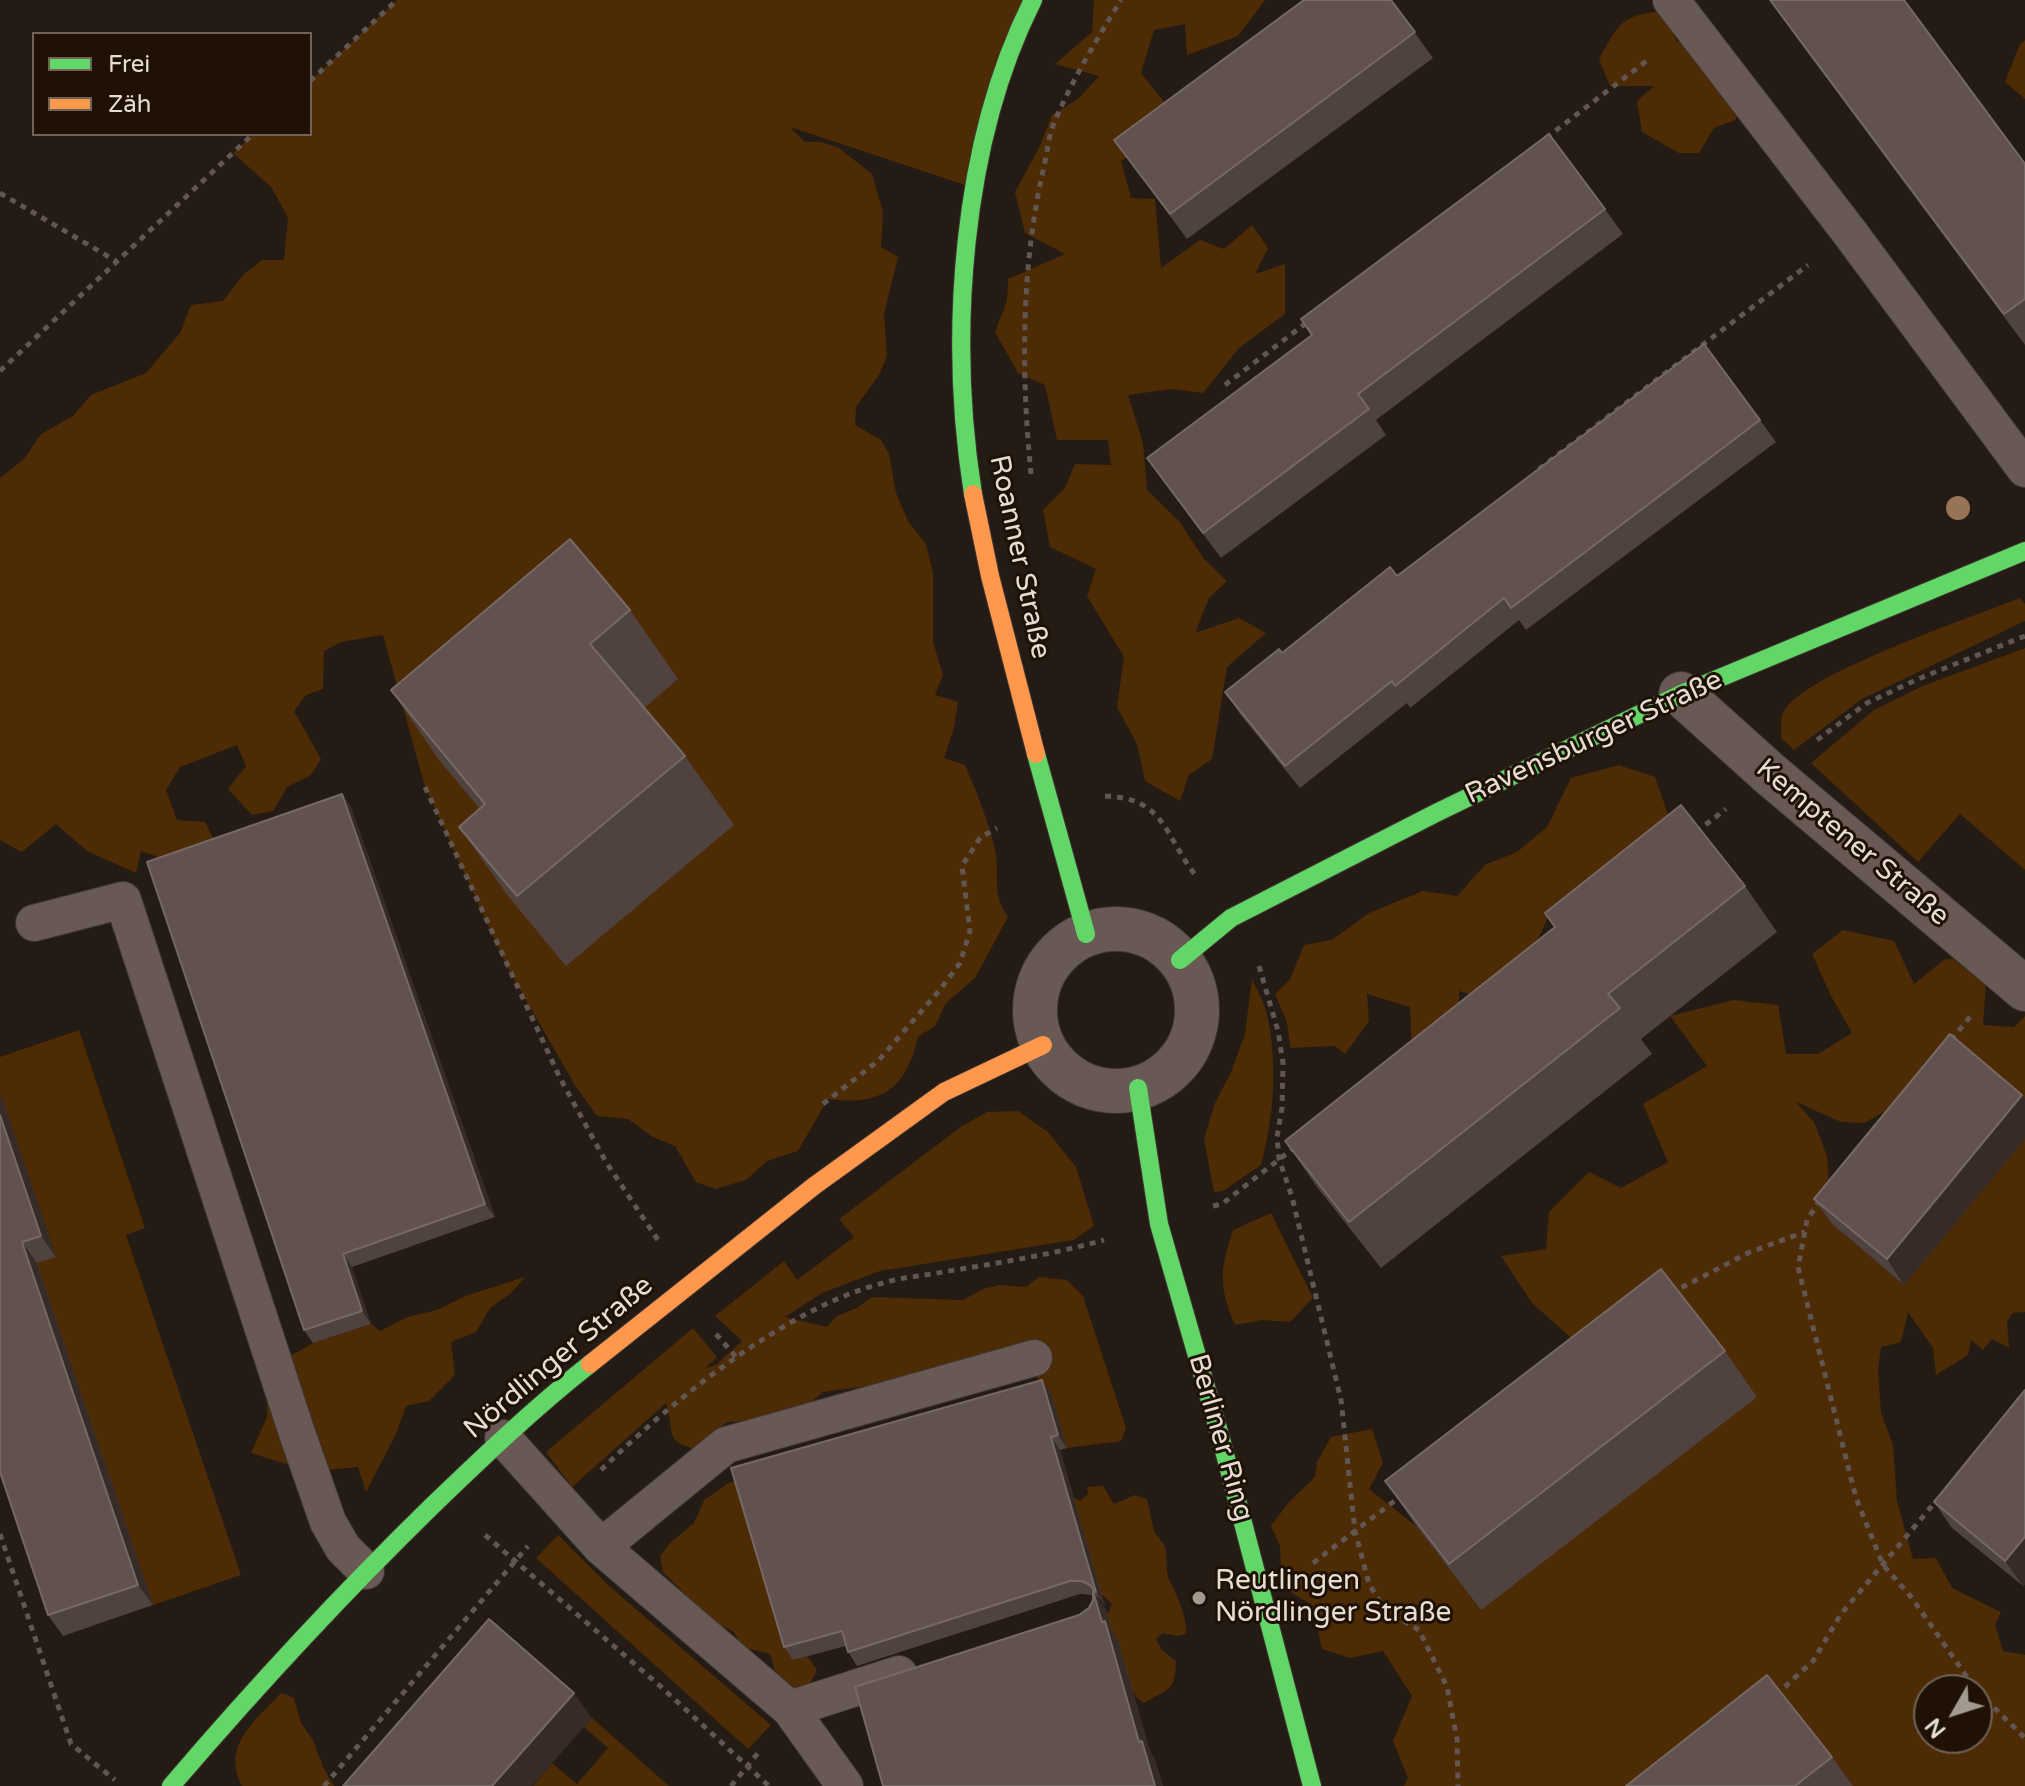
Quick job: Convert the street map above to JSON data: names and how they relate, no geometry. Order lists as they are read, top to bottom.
{
  "streets": {
    "street": [
      "Roanner Straße",
      "Ravensburger Straße",
      "Kemptener Straße",
      "Nördlinger Straße",
      "Berliner Ring"
    ]
  },
  "crossings": [
    ["Roanner Straße", "Ravensburger Straße"],
    ["Roanner Straße", "Nördlinger Straße"],
    ["Roanner Straße", "Berliner Ring"],
    ["Ravensburger Straße", "Kemptener Straße"],
    ["Ravensburger Straße", "Nördlinger Straße"],
    ["Ravensburger Straße", "Berliner Ring"],
    ["Nördlinger Straße", "Berliner Ring"]
  ],
  "places": ["Reutlingen Nördlinger Straße"],
  "legend": ["Frei", "Zäh"],
  "north": "bottom left"
}
